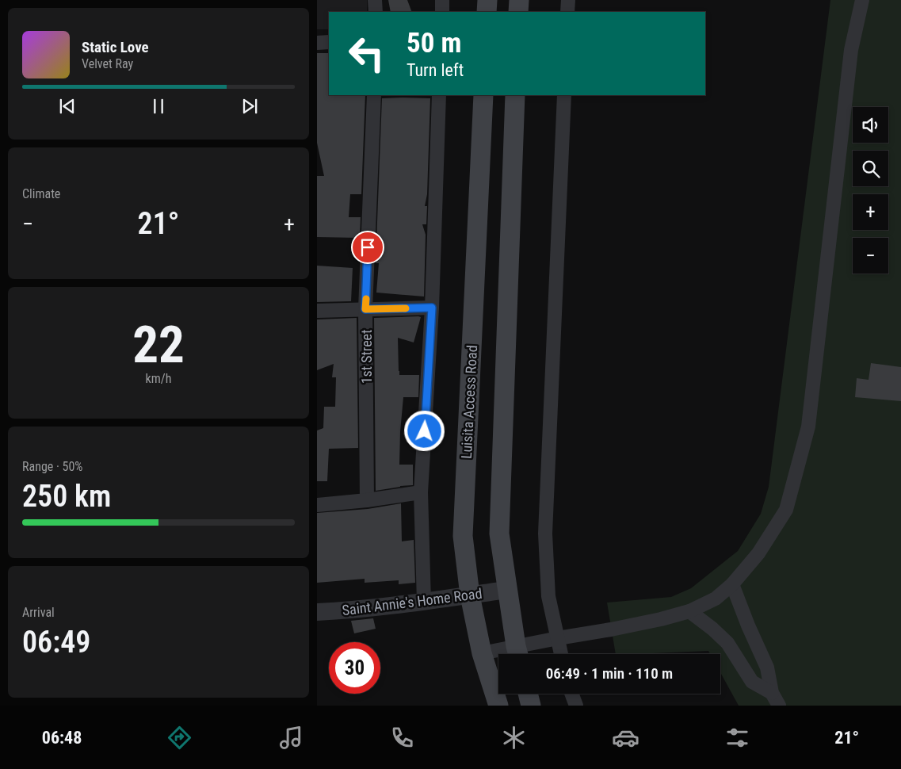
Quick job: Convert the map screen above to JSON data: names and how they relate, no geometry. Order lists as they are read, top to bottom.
{
  "streets": {
    "main road": ["Luisita Access Road"],
    "street": ["1st Street", "Saint Annie's Home Road"]
  },
  "crossings": [
    ["Luisita Access Road", "Saint Annie's Home Road"]
  ],
  "page": {
    "turn": ["50 m", "Turn left"],
    "song": ["Static Love", "Velvet Ray"],
    "map_buttons": ["+", "−"],
    "tile": [
      "Climate",
      ["22", "km/h"],
      ["Range · 50%", "250 km"],
      ["Arrival", "06:49"]
    ],
    "heat": ["−", "21°", "+"],
    "limit": "30",
    "trip": "06:49 · 1 min · 110 m",
    "tabs": ["06:48", "21°"]
  }
}
